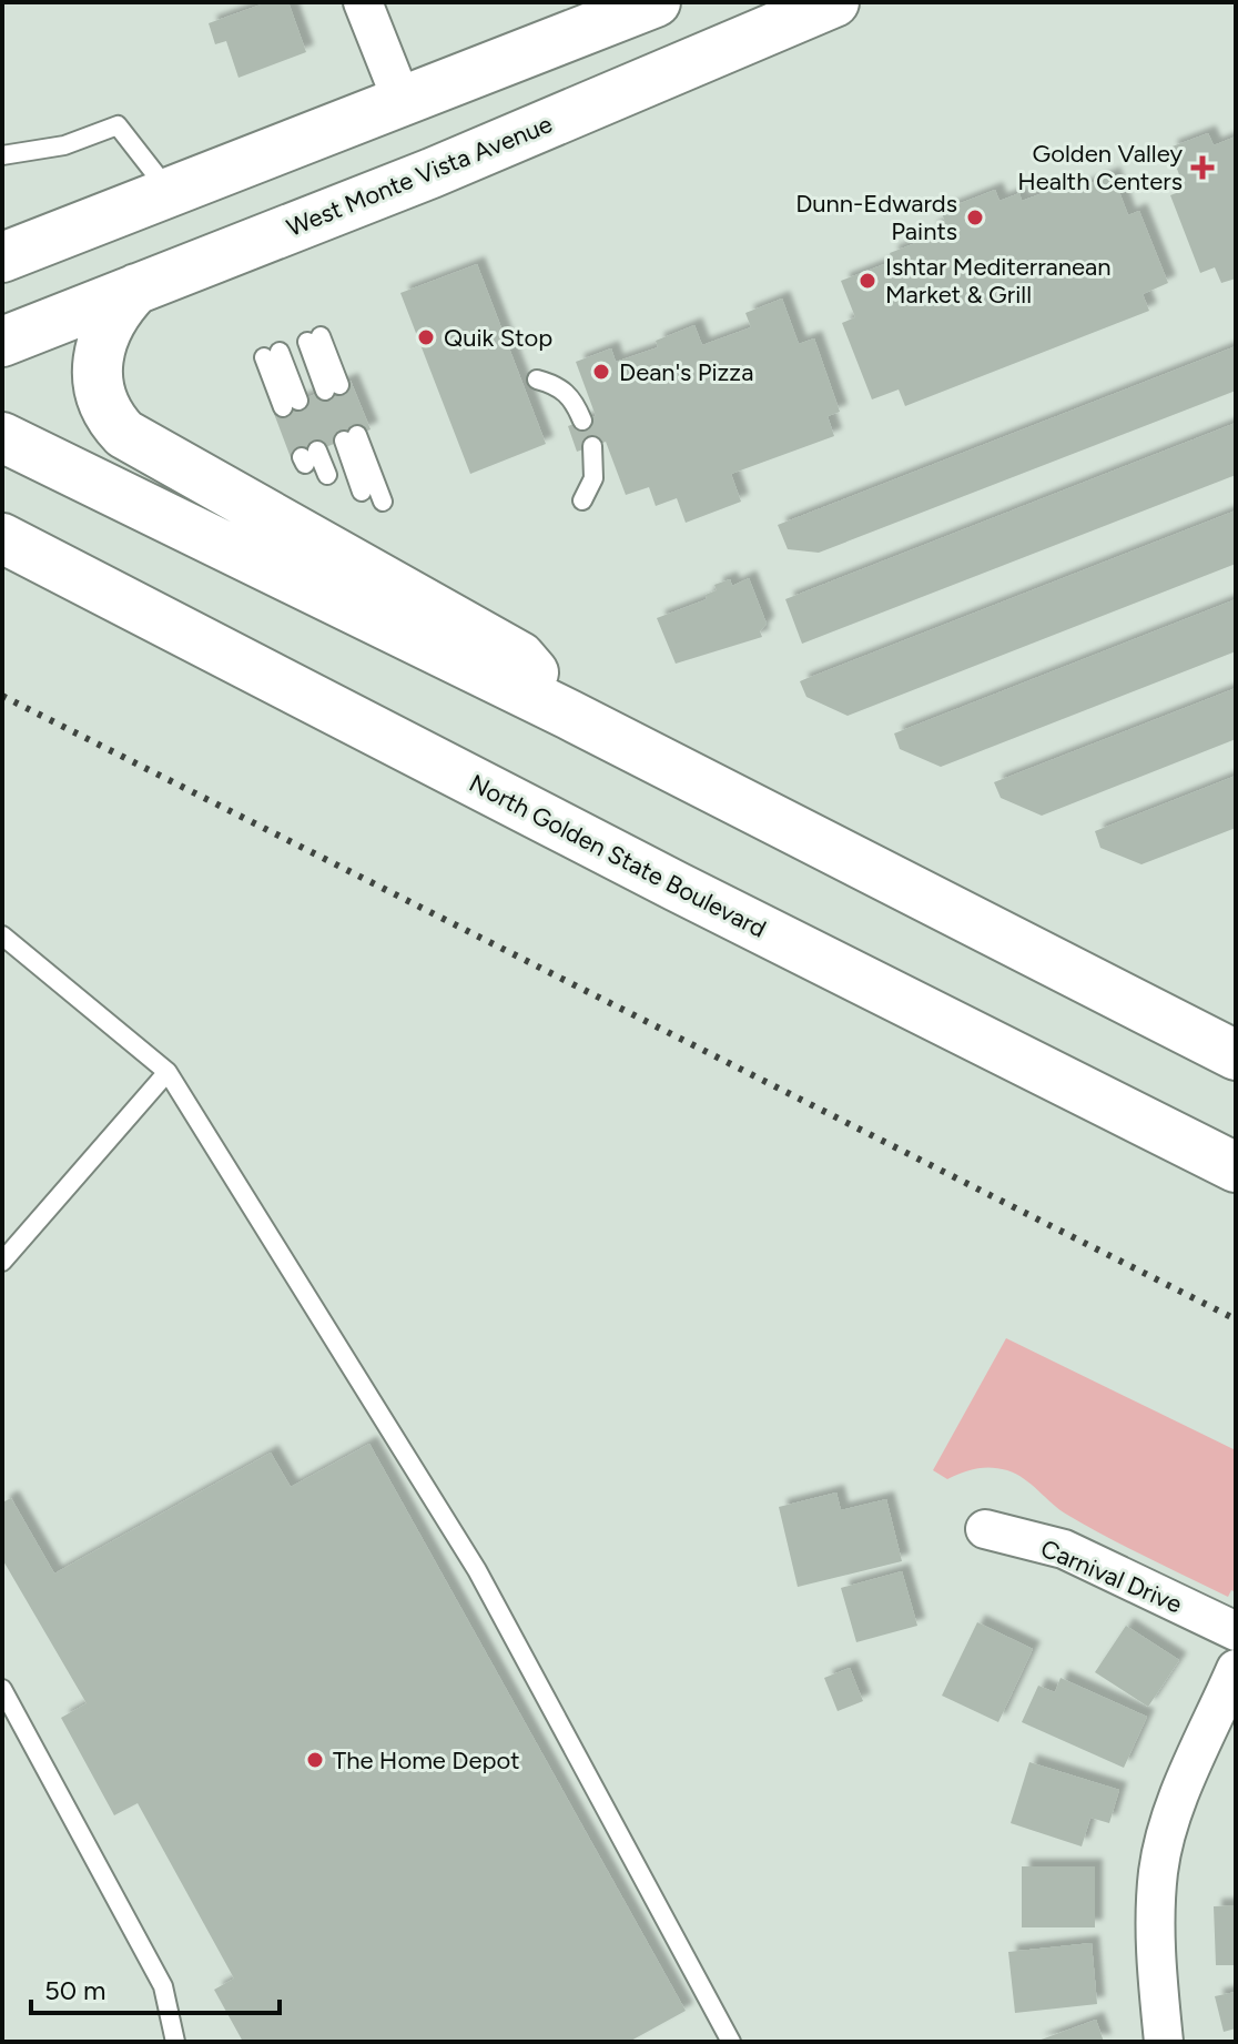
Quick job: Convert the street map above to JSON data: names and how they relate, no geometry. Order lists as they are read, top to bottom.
{
  "streets": {
    "main road": ["West Monte Vista Avenue", "North Golden State Boulevard"],
    "street": ["Carnival Drive"]
  },
  "places": {
    "health": ["Golden Valley Health Centers"],
    "other": [
      "Dunn-Edwards Paints",
      "Ishtar Mediterranean Market & Grill",
      "Quik Stop",
      "Dean's Pizza",
      "The Home Depot"
    ]
  },
  "scale_bar": "50 m"
}
